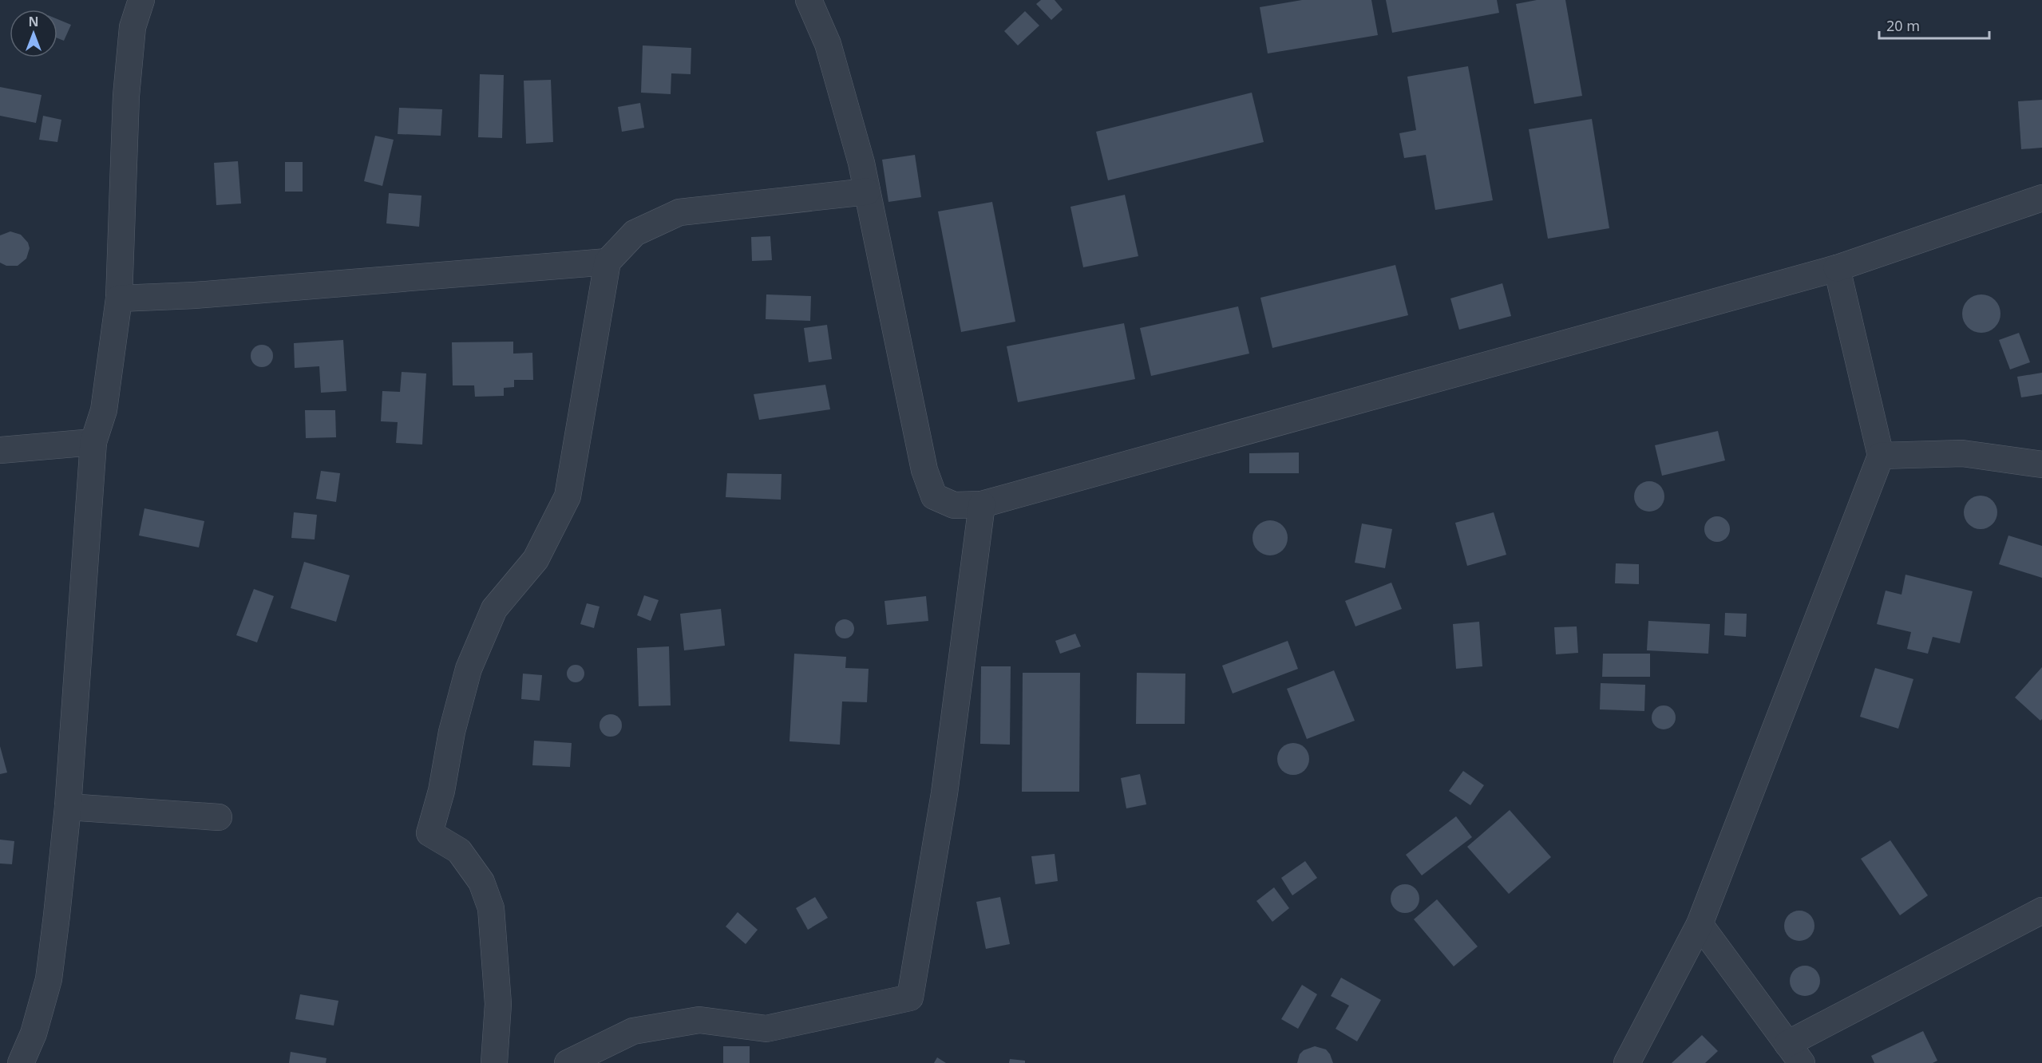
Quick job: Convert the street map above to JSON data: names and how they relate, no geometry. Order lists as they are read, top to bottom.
{
  "scale_bar": "20 m",
  "north": "top"
}
